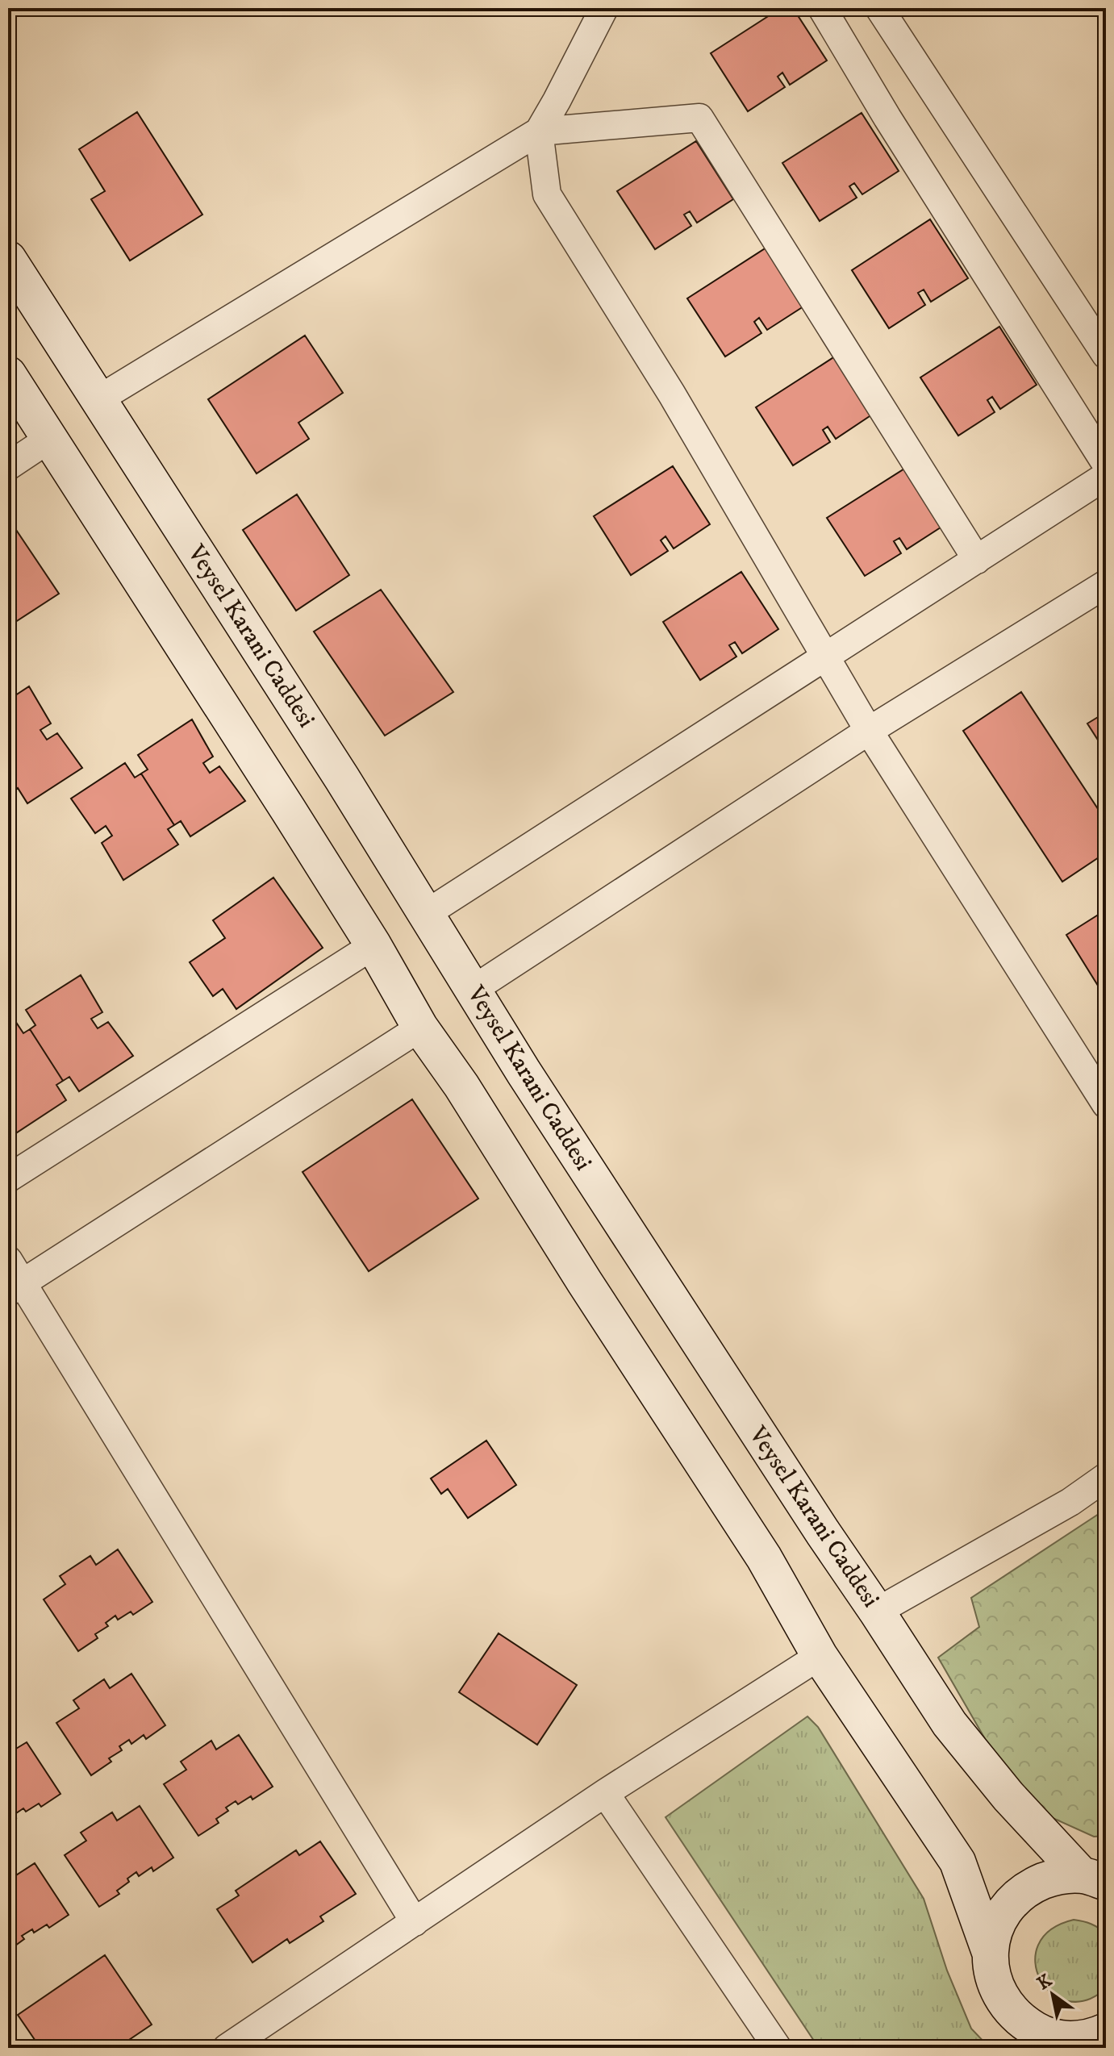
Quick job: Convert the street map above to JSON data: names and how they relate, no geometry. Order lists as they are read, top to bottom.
{
  "streets": {
    "main road": ["Veysel Karani Caddesi"]
  },
  "north": "top left"
}
